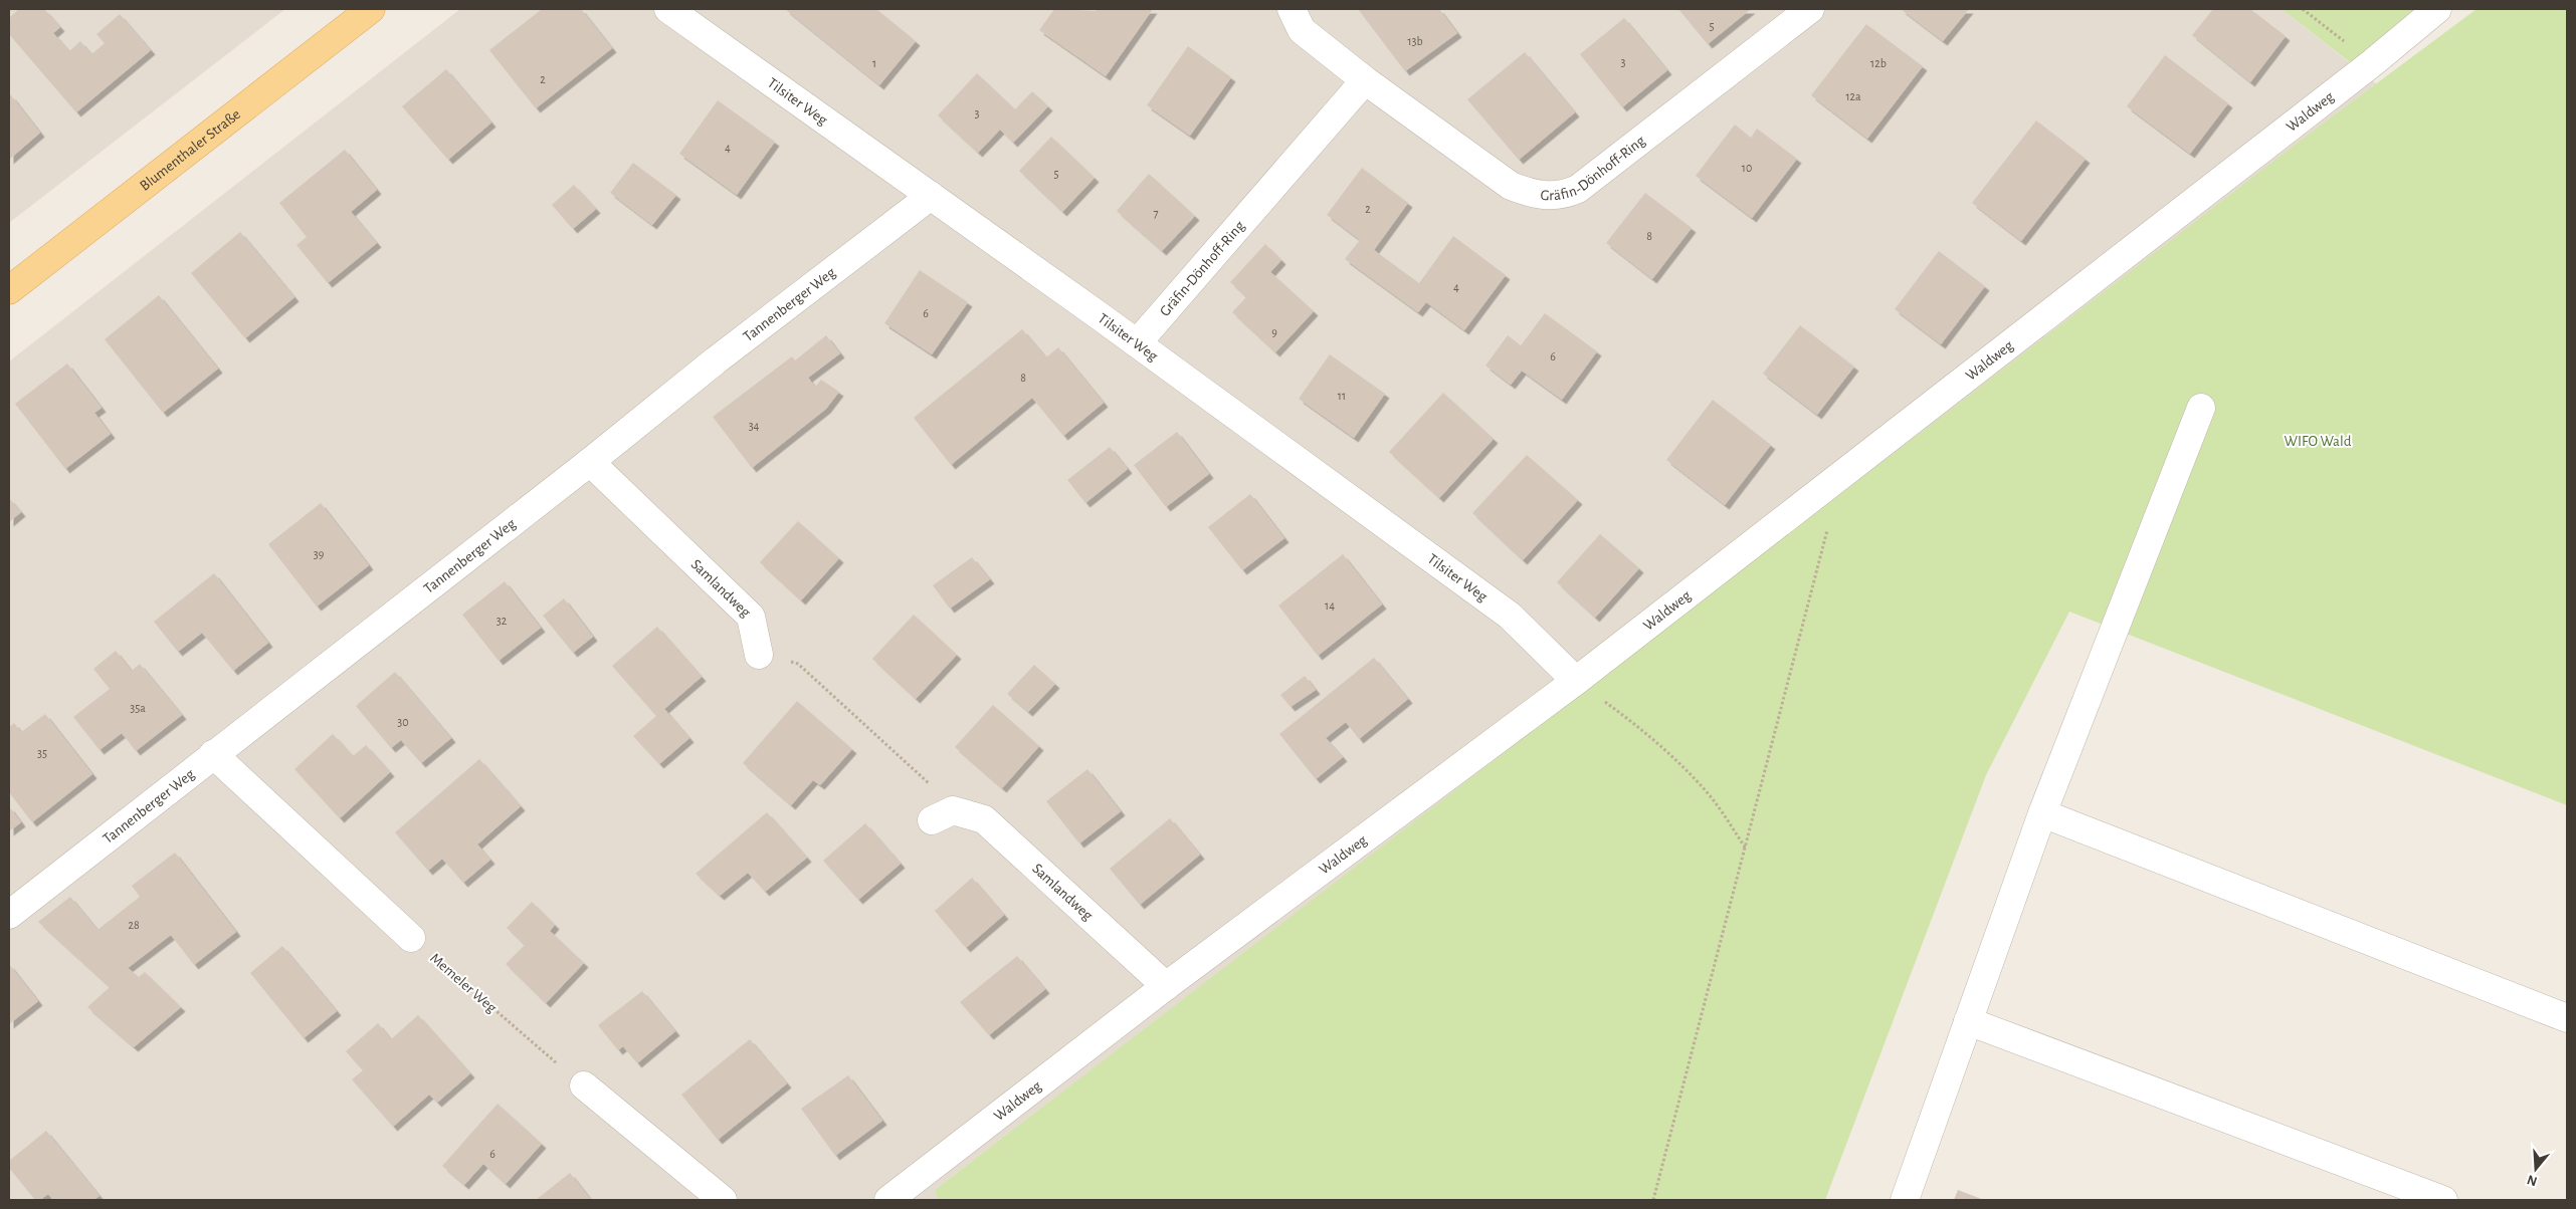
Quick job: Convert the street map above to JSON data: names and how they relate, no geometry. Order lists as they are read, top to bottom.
{
  "streets": {
    "main road": ["Blumenthaler Straße"],
    "street": [
      "Tilsiter Weg",
      "Waldweg",
      "Gräfin-Dönhoff-Ring",
      "Tannenberger Weg",
      "Samlandweg"
    ],
    "path": ["Memeler Weg"]
  },
  "crossings": [
    ["Tilsiter Weg", "Waldweg"],
    ["Tilsiter Weg", "Gräfin-Dönhoff-Ring"],
    ["Tilsiter Weg", "Tannenberger Weg"],
    ["Waldweg", "Samlandweg"],
    ["Tannenberger Weg", "Samlandweg"]
  ],
  "parks": ["WIFO Wald"],
  "house_numbers": [
    "5",
    "13b",
    "3",
    "1",
    "12b",
    "2",
    "12a",
    "3",
    "4",
    "10",
    "5",
    "2",
    "7",
    "8",
    "4",
    "6",
    "9",
    "6",
    "8",
    "11",
    "34",
    "39",
    "14",
    "32",
    "35a",
    "30",
    "35",
    "28",
    "6"
  ],
  "north": "bottom"
}
